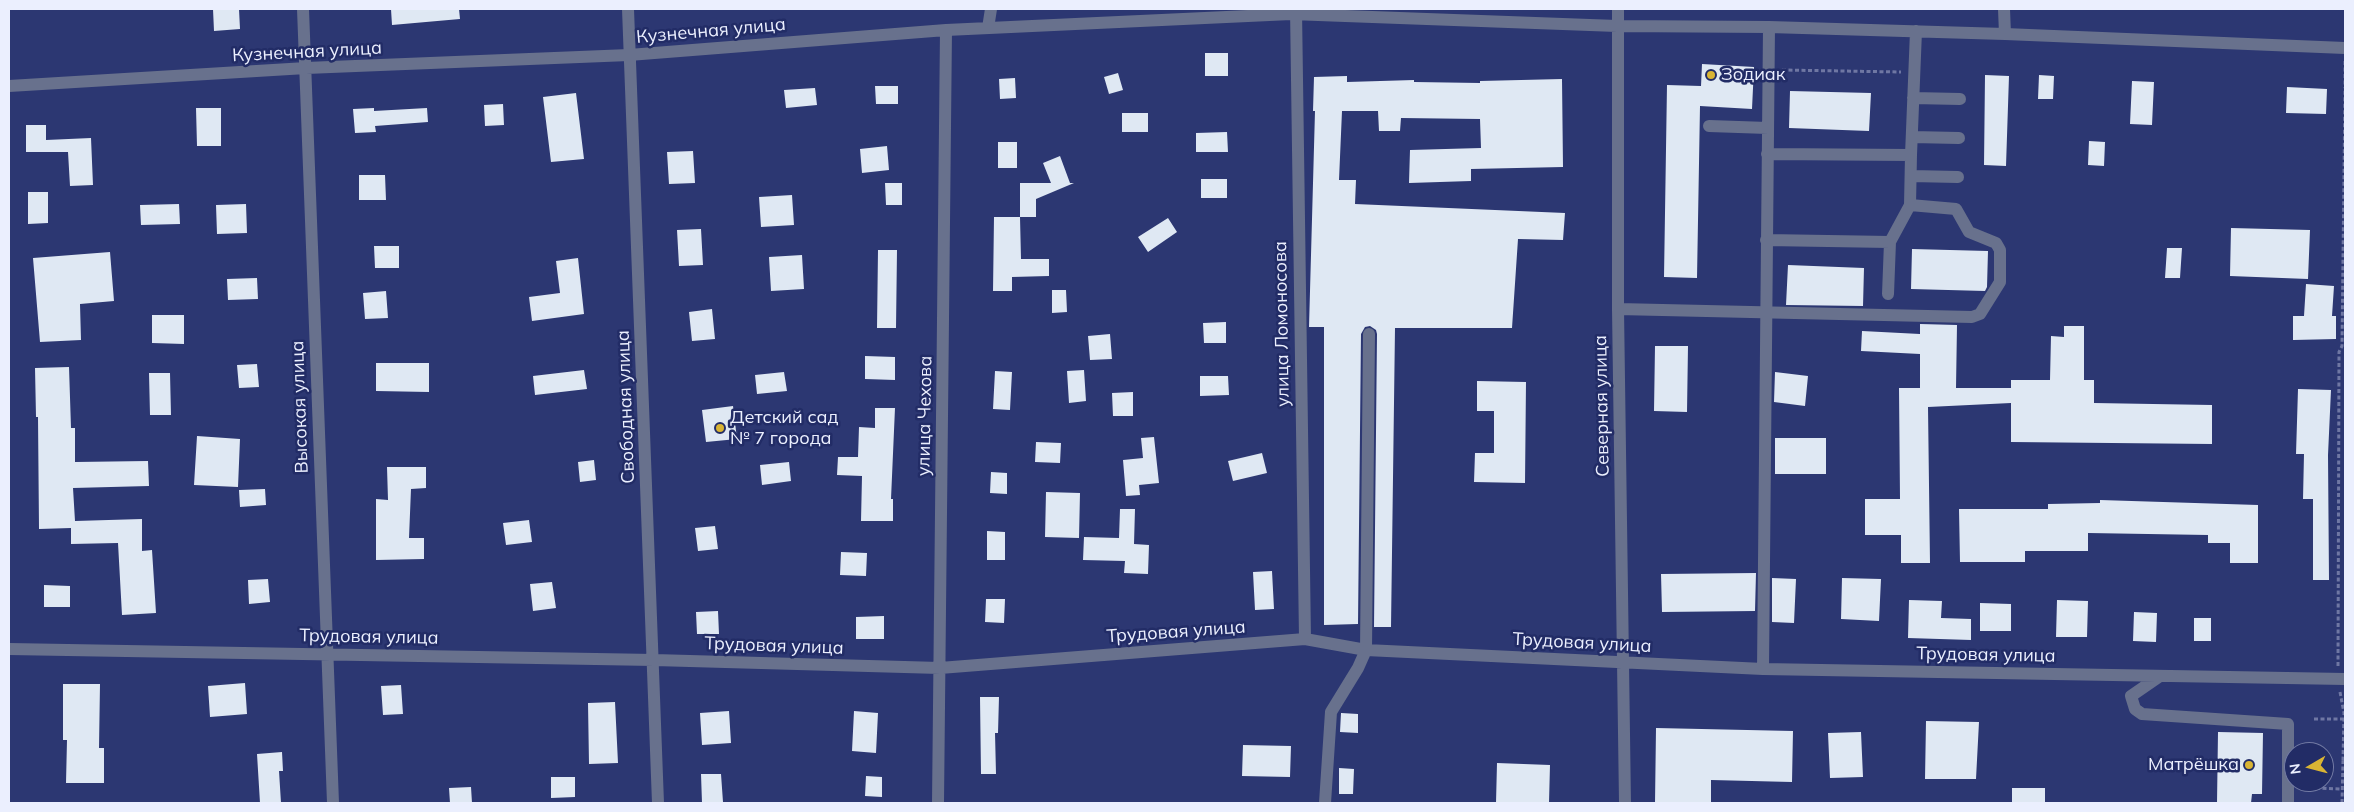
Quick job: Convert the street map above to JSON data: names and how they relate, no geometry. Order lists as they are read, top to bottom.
{
  "streets": {
    "street": [
      "Кузнечная улица",
      "улица Ломоносова",
      "Северная улица",
      "Высокая улица",
      "Свободная улица",
      "улица Чехова",
      "Трудовая улица"
    ]
  },
  "crossings": [
    ["Кузнечная улица", "улица Ломоносова"],
    ["Кузнечная улица", "Северная улица"],
    ["Кузнечная улица", "Высокая улица"],
    ["Кузнечная улица", "Свободная улица"],
    ["Кузнечная улица", "улица Чехова"],
    ["улица Ломоносова", "Трудовая улица"],
    ["Северная улица", "Трудовая улица"],
    ["Высокая улица", "Трудовая улица"],
    ["Свободная улица", "Трудовая улица"],
    ["улица Чехова", "Трудовая улица"]
  ],
  "places": ["Зодиак", "Детский сад № 7 города", "Матрёшка"],
  "north": "left"
}
